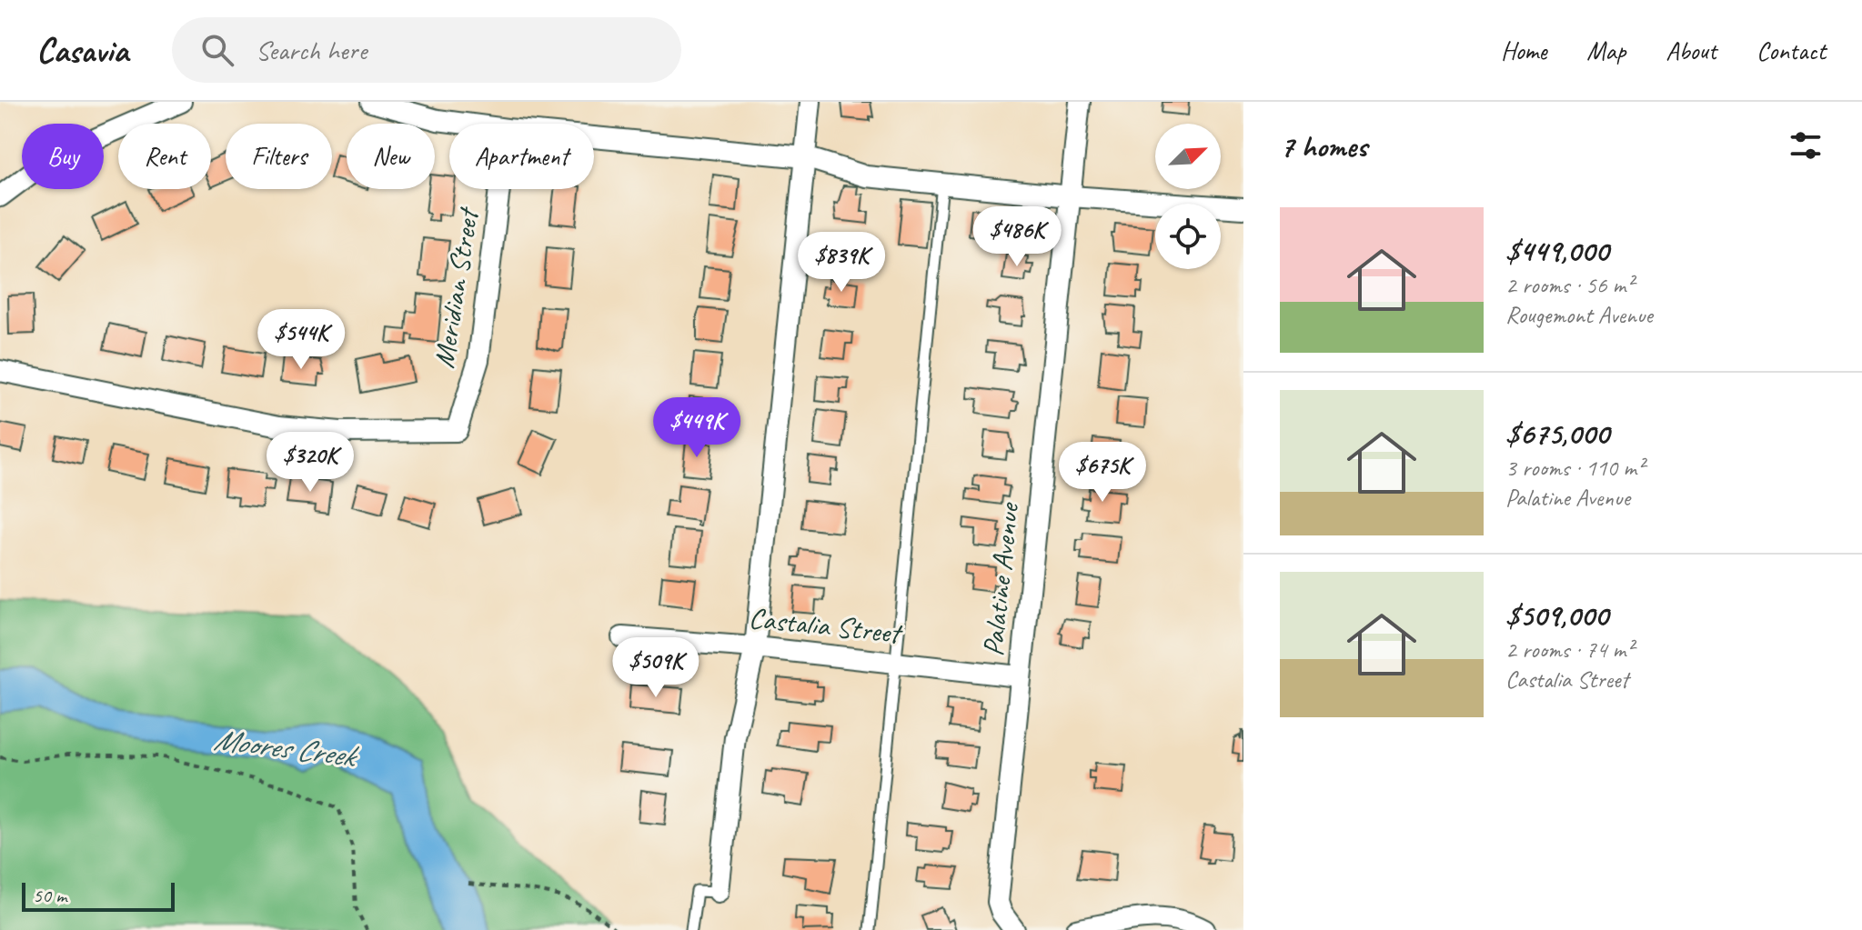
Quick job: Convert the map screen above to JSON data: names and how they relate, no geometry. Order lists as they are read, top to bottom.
{
  "streets": {
    "street": ["Meridian Street", "Palatine Avenue", "Castalia Street"]
  },
  "crossings": [
    ["Palatine Avenue", "Castalia Street"]
  ],
  "water": ["Moores Creek"],
  "scale_bar": "50 m",
  "north": "top right",
  "page": {
    "header": "Casavia",
    "search": "Search here",
    "nav": [
      "Home",
      "Map",
      "About",
      "Contact"
    ],
    "heading": "7 homes",
    "chip": [
      "Buy",
      "Rent",
      "Filters",
      "New",
      "Apartment"
    ],
    "list": [
      {
        "name": "$449,000",
        "note": "2 rooms · 56 m² · Rougemont Avenue"
      },
      {
        "name": "$675,000",
        "note": "3 rooms · 110 m² · Palatine Avenue"
      },
      {
        "name": "$509,000",
        "note": "2 rooms · 74 m² · Castalia Street"
      }
    ],
    "price": [
      "$486K",
      "$839K",
      "$544K",
      "$449K",
      "$320K",
      "$675K",
      "$509K"
    ],
    "scale": "50 m"
  }
}
